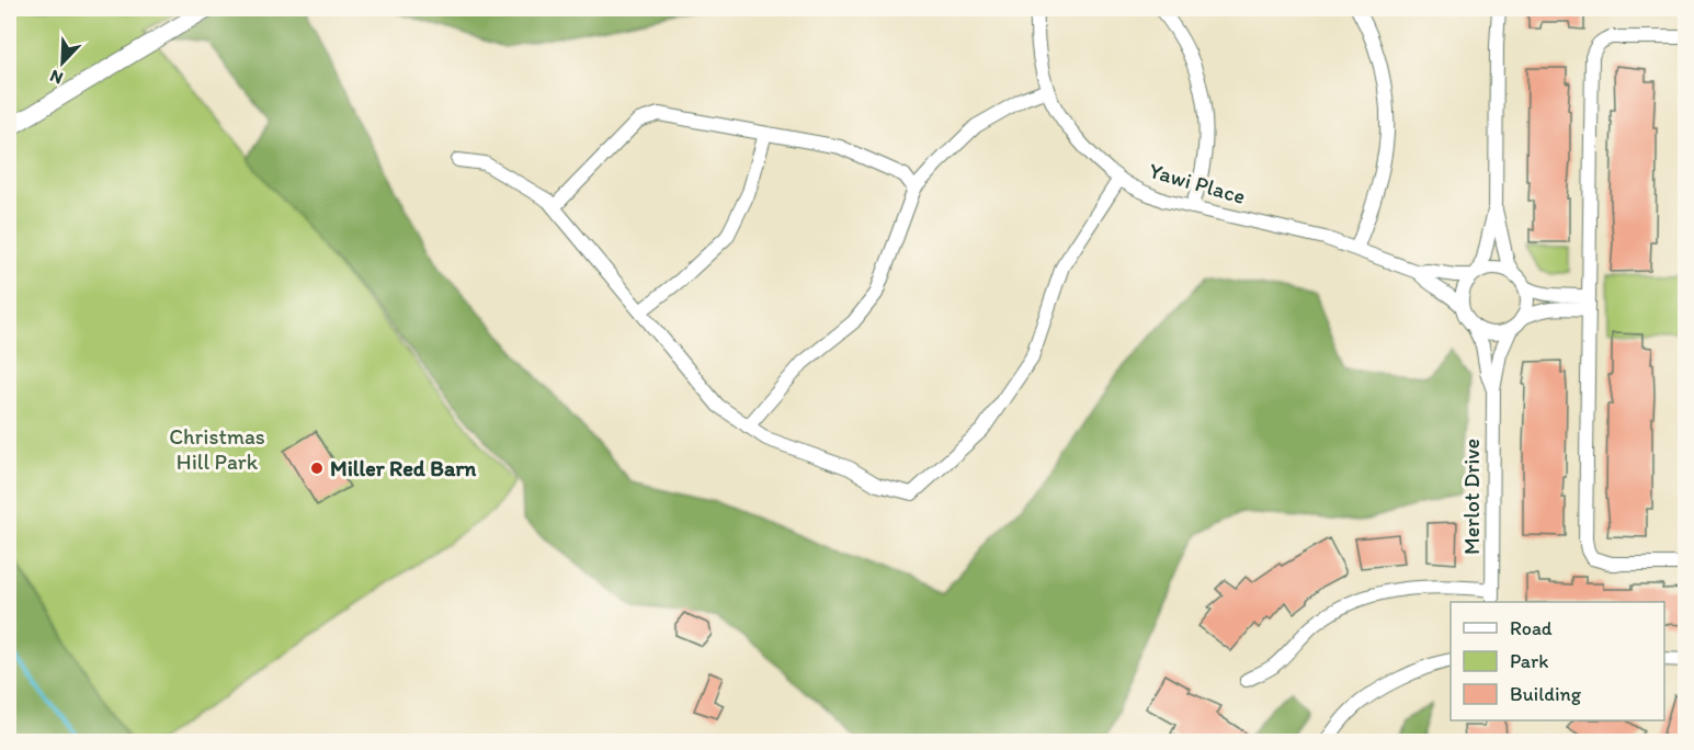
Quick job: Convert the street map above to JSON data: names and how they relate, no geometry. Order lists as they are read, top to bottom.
{
  "streets": {
    "street": ["Yawi Place", "Merlot Drive"]
  },
  "parks": ["Christmas Hill Park"],
  "places": ["Miller Red Barn"],
  "legend": ["Road", "Park", "Building"],
  "north": "bottom left"
}
